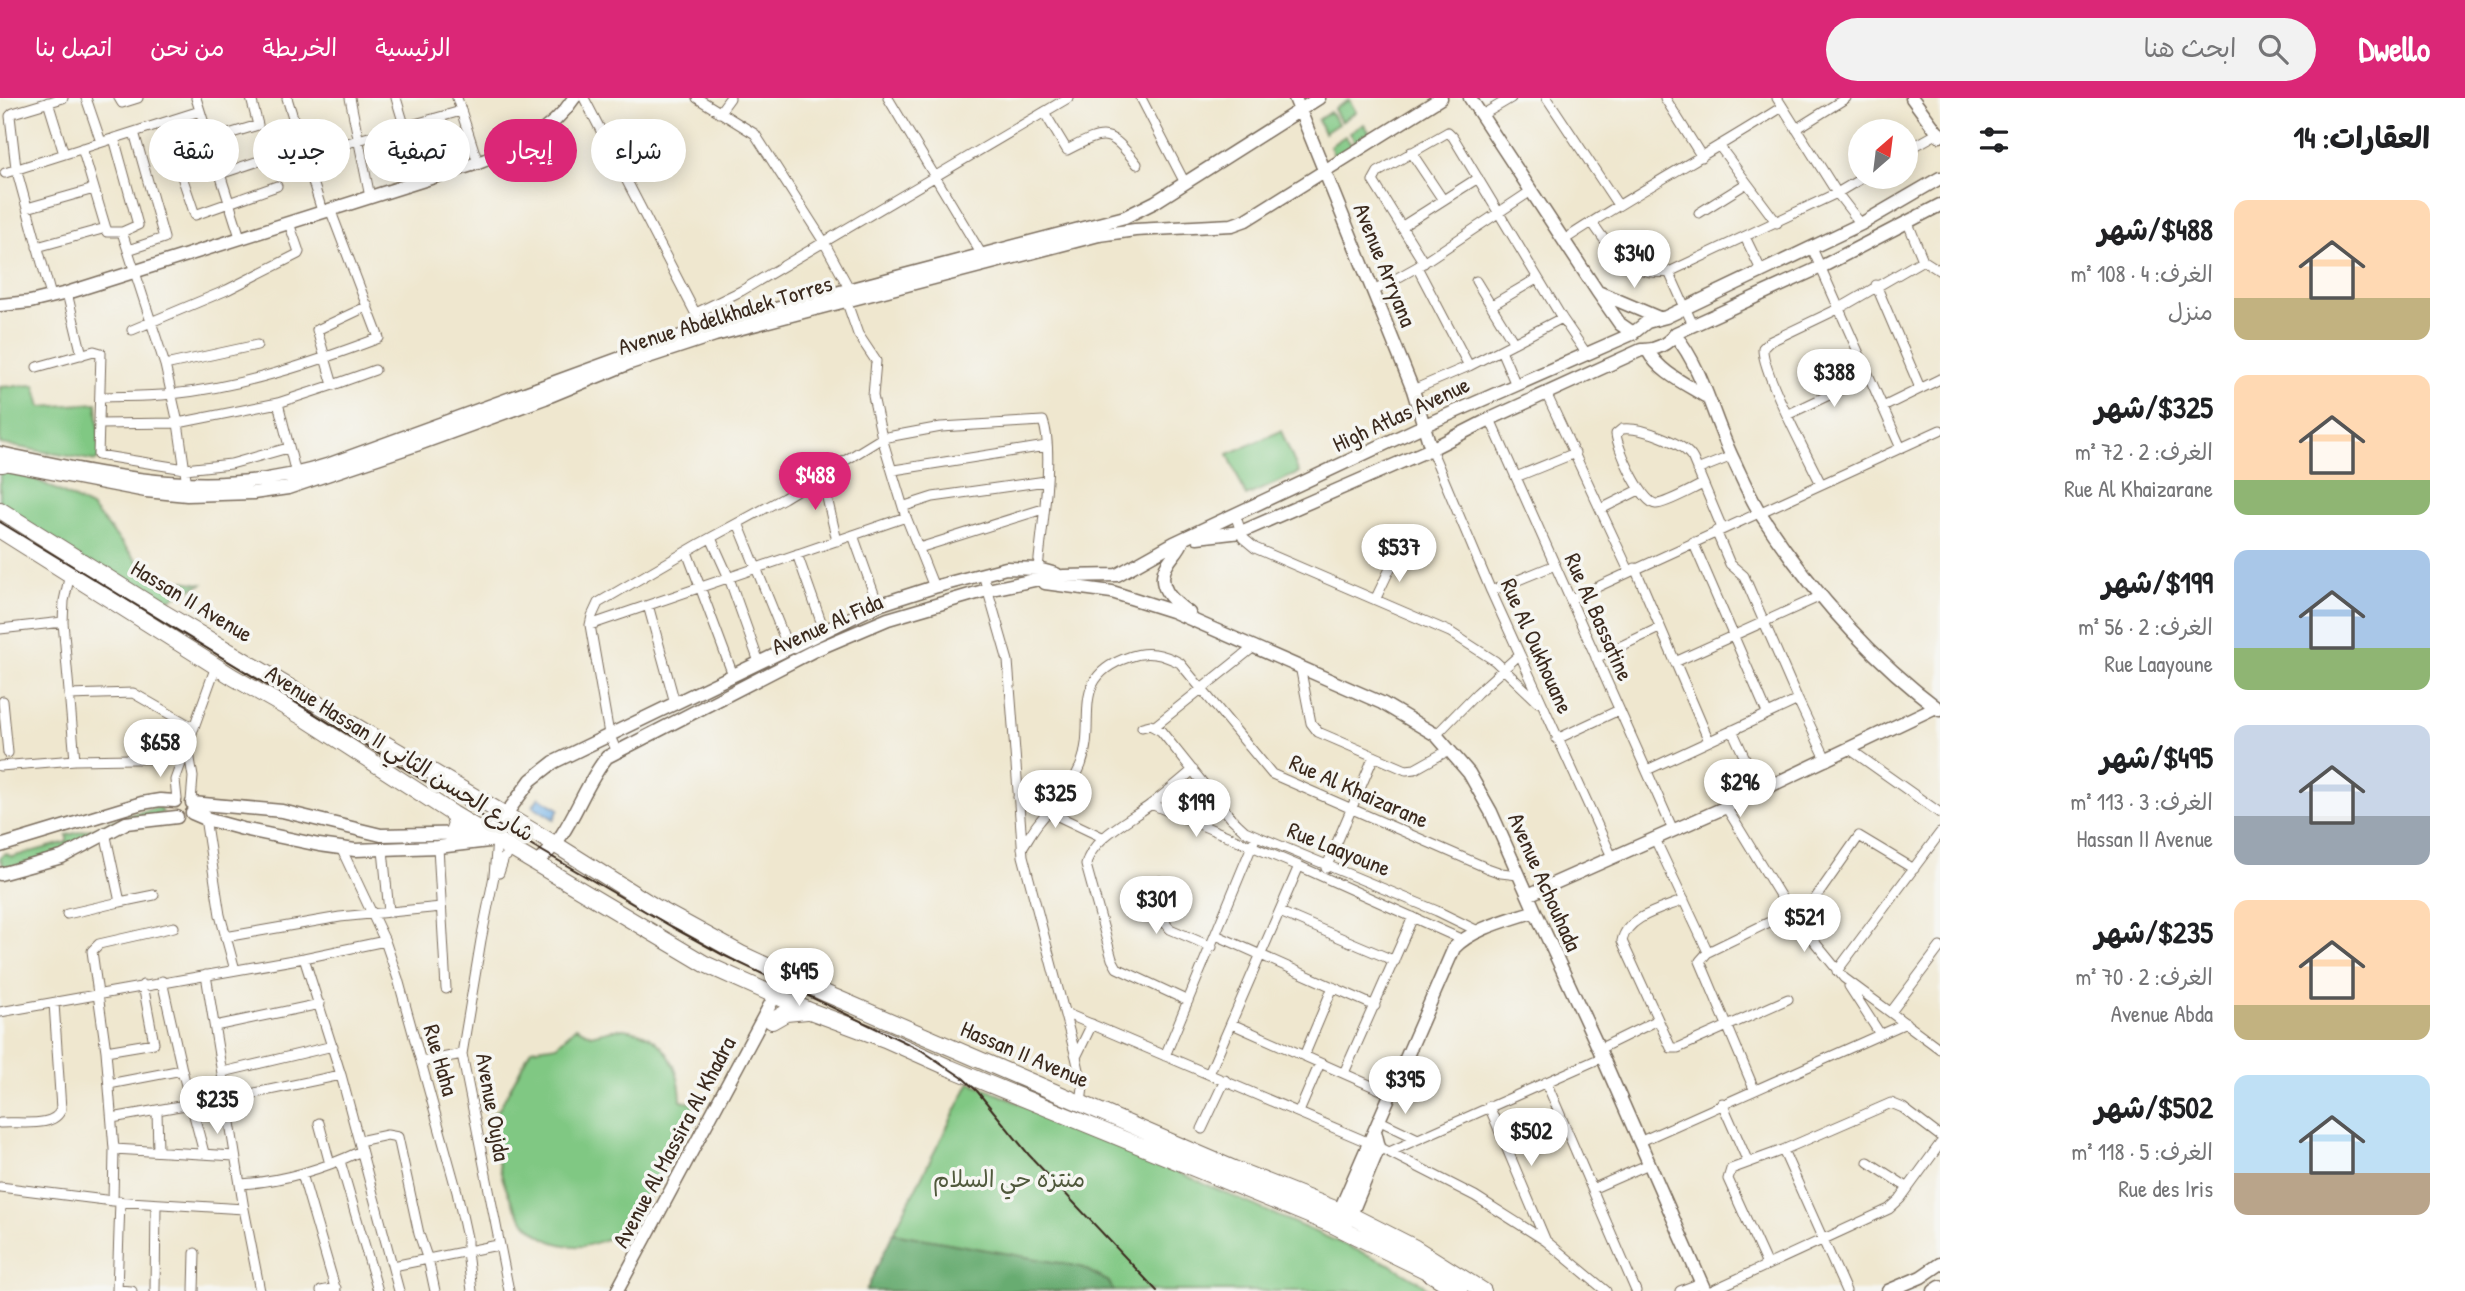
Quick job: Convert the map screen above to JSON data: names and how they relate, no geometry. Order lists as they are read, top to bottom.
{
  "streets": {
    "highway": ["Hassan II Avenue", "Avenue Hassan II شارع الحسن الثاني"],
    "street": [
      "Avenue Arryana",
      "Avenue Abdelkhalek Torres",
      "High Atlas Avenue",
      "Rue Al Bassatine",
      "Avenue Al Fida",
      "Rue Al Oukhouane",
      "Rue Al Khaizarane",
      "Rue Laayoune",
      "Avenue Achouhada",
      "Rue Haha",
      "Avenue Oujda",
      "Avenue Al Massira Al Khadra"
    ]
  },
  "crossings": [
    ["Avenue Arryana", "Avenue Abdelkhalek Torres"],
    ["Avenue Arryana", "High Atlas Avenue"],
    ["Avenue Arryana", "Rue Al Oukhouane"],
    ["High Atlas Avenue", "Avenue Al Fida"],
    ["Hassan II Avenue", "Avenue Al Fida"],
    ["Hassan II Avenue", "Avenue Hassan II شارع الحسن الثاني"],
    ["Hassan II Avenue", "Avenue Oujda"],
    ["Hassan II Avenue", "Avenue Al Massira Al Khadra"],
    ["Avenue Al Fida", "Avenue Hassan II شارع الحسن الثاني"],
    ["Avenue Al Fida", "Avenue Achouhada"],
    ["Avenue Al Fida", "Avenue Oujda"],
    ["Avenue Hassan II شارع الحسن الثاني", "Avenue Oujda"],
    ["Avenue Hassan II شارع الحسن الثاني", "Avenue Al Massira Al Khadra"],
    ["Rue Al Khaizarane", "Avenue Achouhada"]
  ],
  "parks": ["منتزه حي السلام"],
  "north": "top right",
  "page": {
    "header": "Dwello",
    "search": "ابحث هنا",
    "nav": [
      "الرئيسية",
      "الخريطة",
      "من نحن",
      "اتصل بنا"
    ],
    "heading": "العقارات: 14",
    "chip": [
      "شراء",
      "إيجار",
      "تصفية",
      "جديد",
      "شقة"
    ],
    "list": [
      {
        "name": "$488/شهر",
        "note": "الغرف: 4 · 108 m² · منزل"
      },
      {
        "name": "$325/شهر",
        "note": "الغرف: 2 · 72 m² · Rue Al Khaizarane"
      },
      {
        "name": "$199/شهر",
        "note": "الغرف: 2 · 56 m² · Rue Laayoune"
      },
      {
        "name": "$495/شهر",
        "note": "الغرف: 3 · 113 m² · Hassan II Avenue"
      },
      {
        "name": "$235/شهر",
        "note": "الغرف: 2 · 70 m² · Avenue Abda"
      },
      {
        "name": "$502/شهر",
        "note": "الغرف: 5 · 118 m² · Rue des Iris"
      }
    ],
    "price": [
      "$340",
      "$388",
      "$488",
      "$537",
      "$658",
      "$296",
      "$325",
      "$199",
      "$301",
      "$521",
      "$495",
      "$395",
      "$235",
      "$502"
    ]
  }
}
